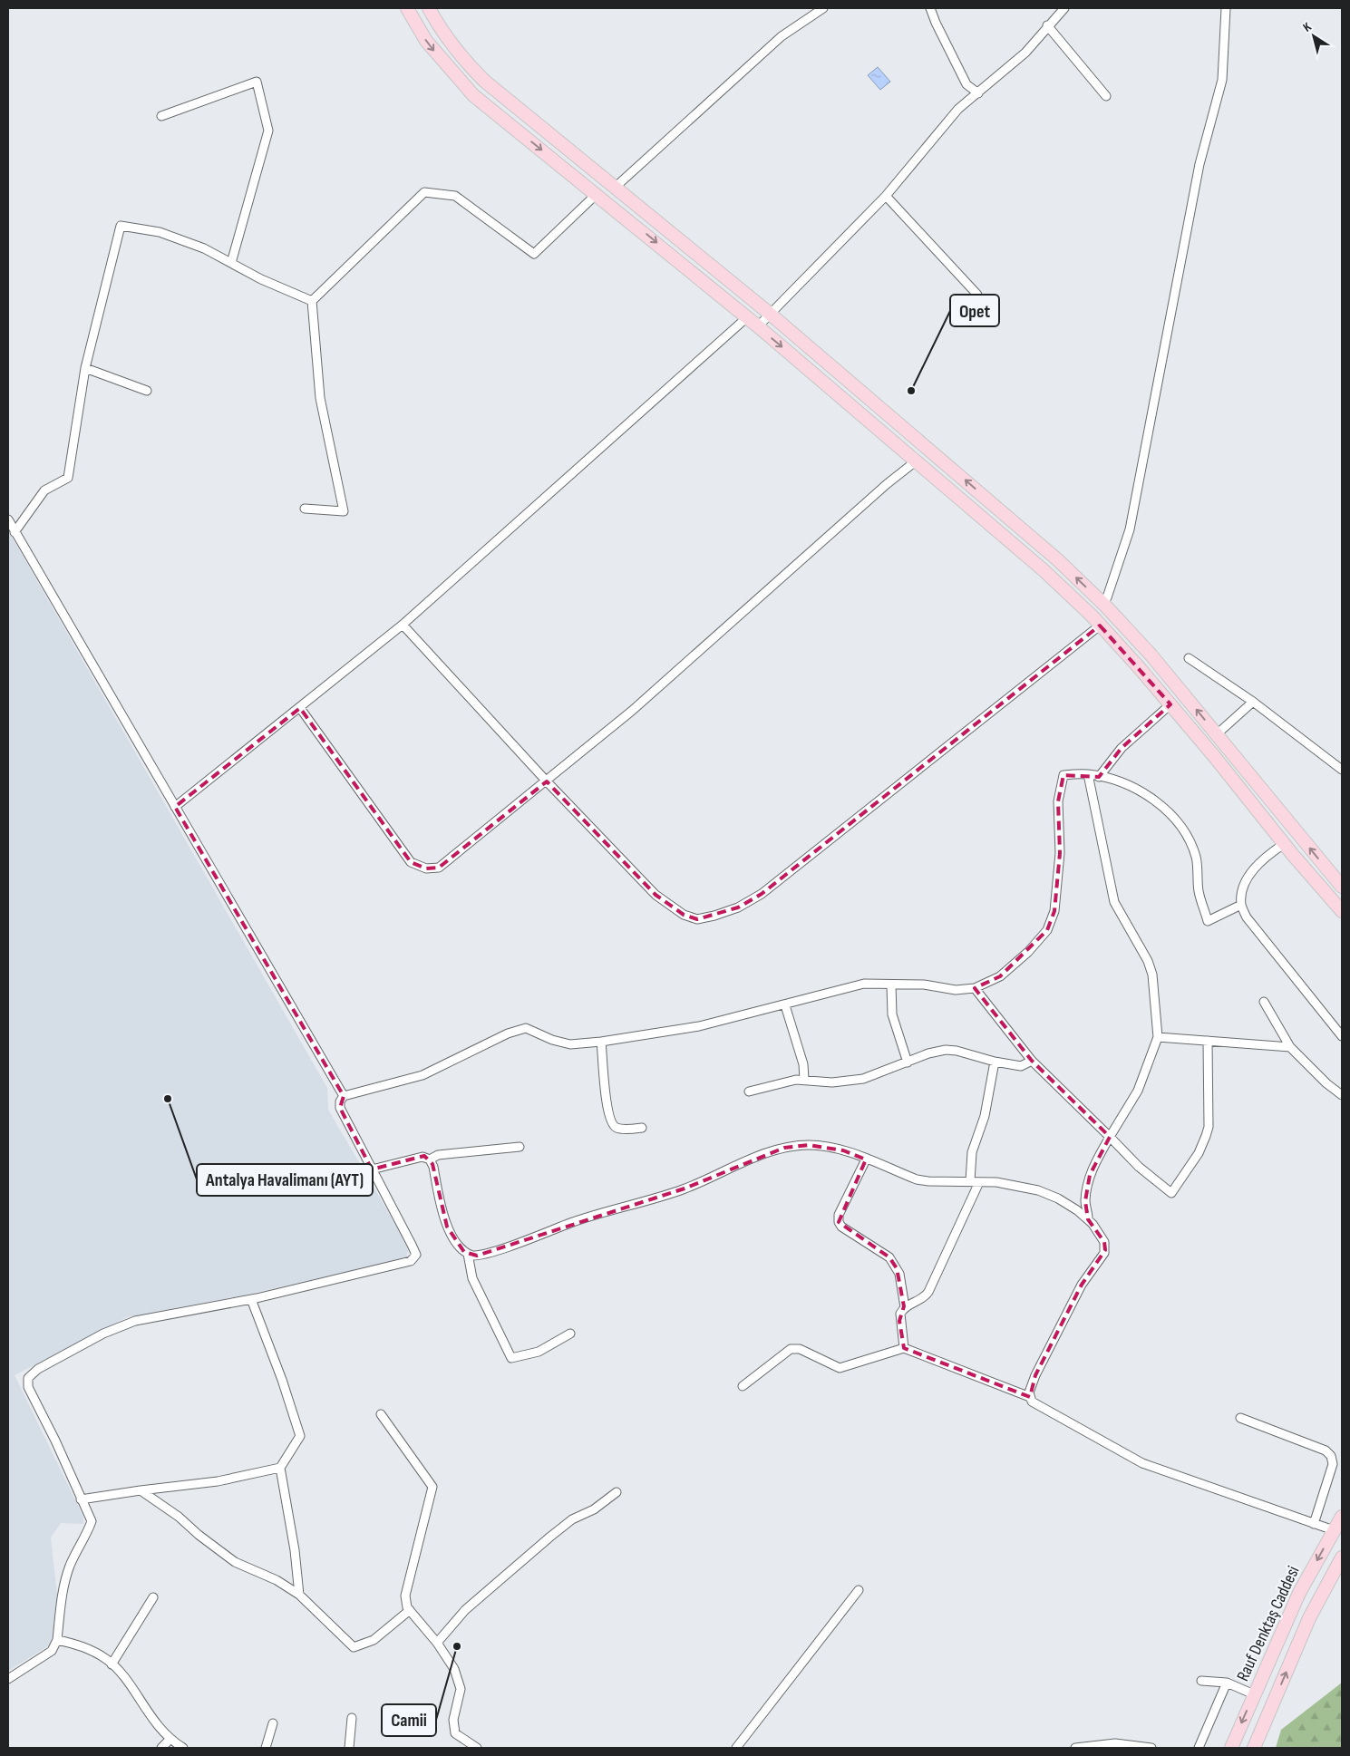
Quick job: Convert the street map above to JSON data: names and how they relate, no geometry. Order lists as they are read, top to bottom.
{
  "streets": {
    "main road": ["Rauf Denktaş Caddesi"]
  },
  "places": ["Opet", "Antalya Havalimanı (AYT)", "Camii"],
  "north": "top left"
}
